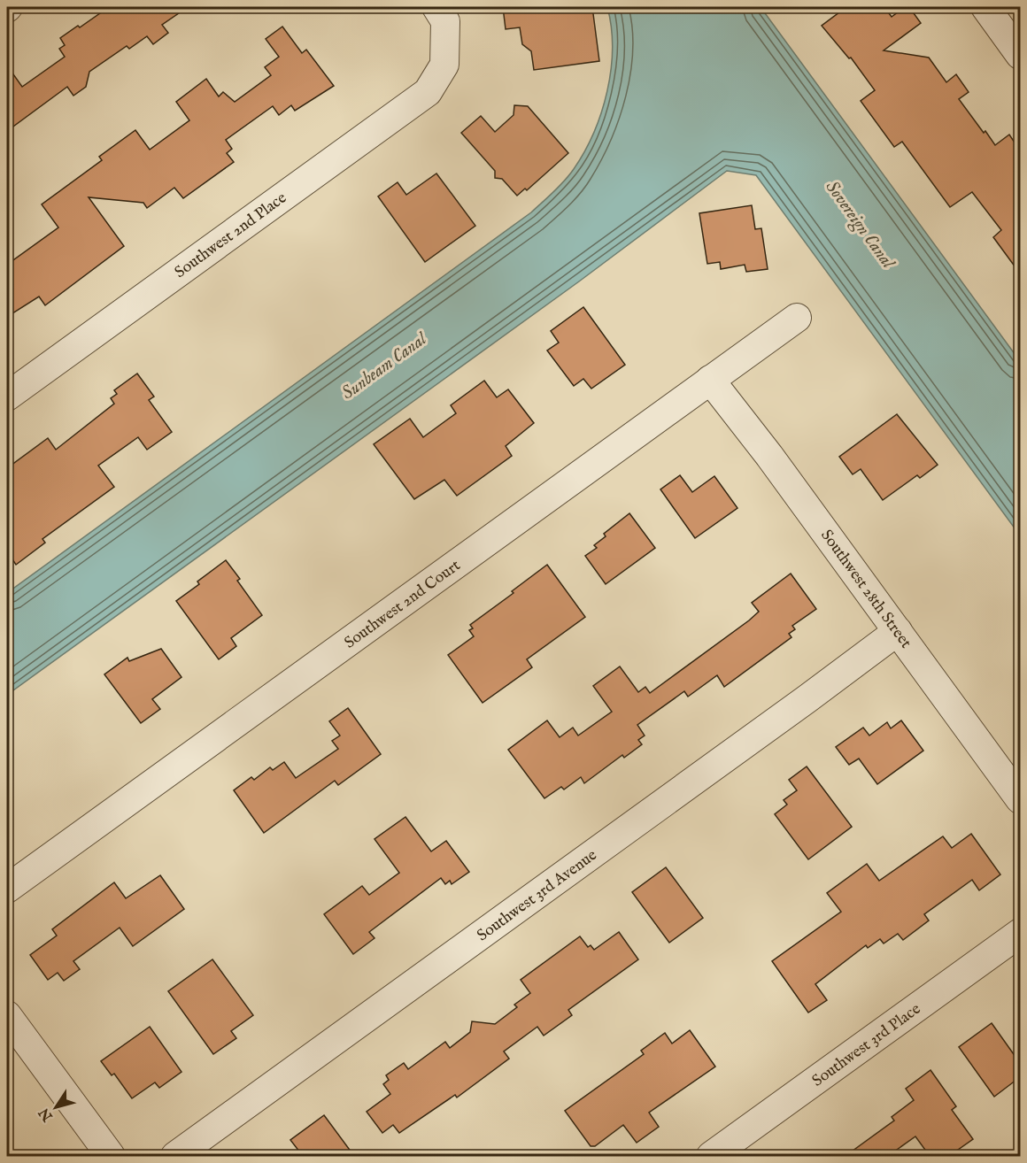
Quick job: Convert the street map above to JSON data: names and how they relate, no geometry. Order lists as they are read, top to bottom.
{
  "streets": {
    "street": [
      "Southwest 2nd Place",
      "Southwest 28th Street",
      "Southwest 2nd Court",
      "Southwest 3rd Avenue",
      "Southwest 3rd Place"
    ]
  },
  "crossings": [
    ["Southwest 28th Street", "Southwest 2nd Court"],
    ["Southwest 28th Street", "Southwest 3rd Avenue"]
  ],
  "water": ["Sovereign Canal", "Sunbeam Canal"],
  "north": "bottom left"
}
